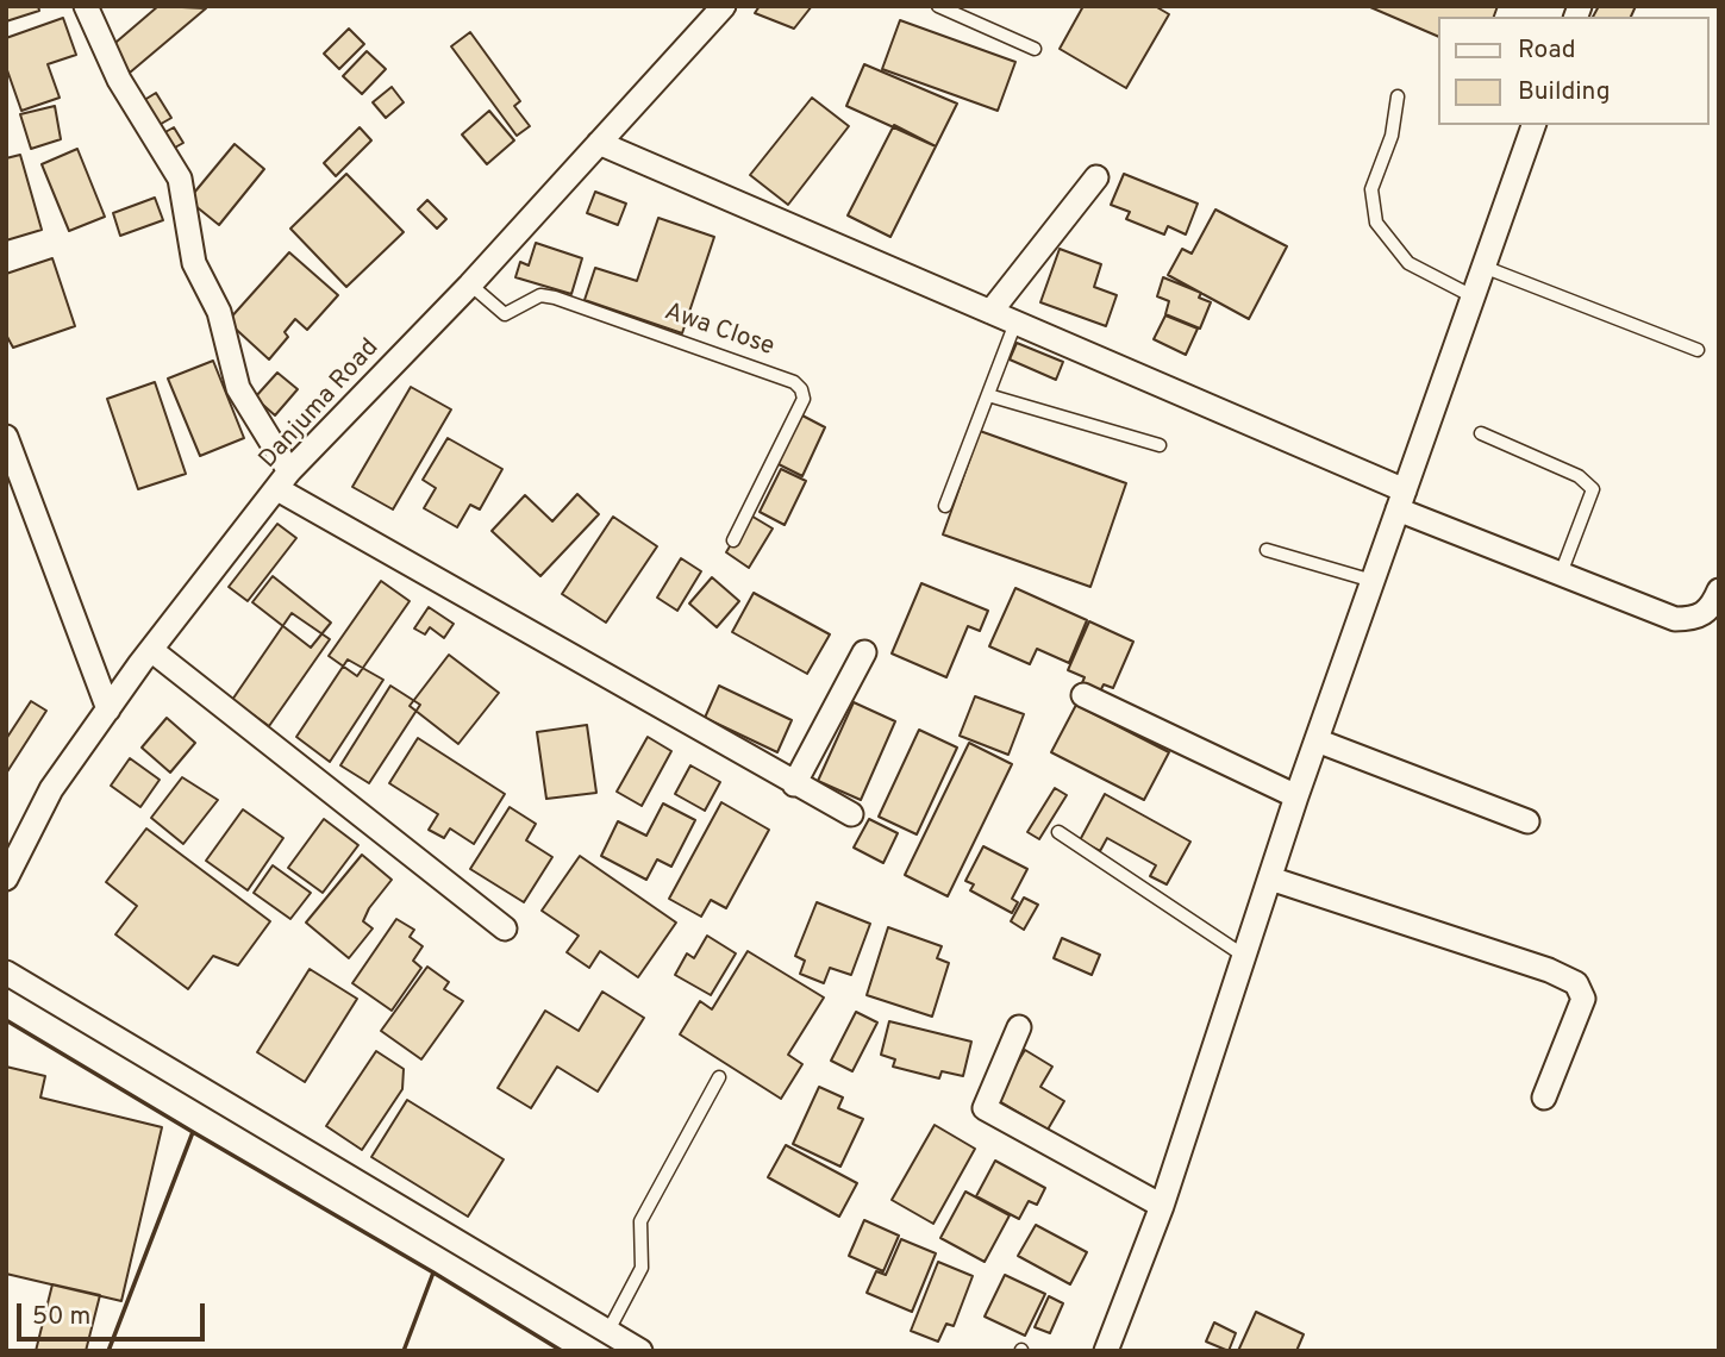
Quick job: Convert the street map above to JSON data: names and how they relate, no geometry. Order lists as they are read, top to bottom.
{
  "streets": {
    "street": ["Danjuma Road"],
    "lane": ["Awa Close"]
  },
  "crossings": [
    ["Awa Close", "Danjuma Road"]
  ],
  "legend": ["Road", "Building"],
  "scale_bar": "50 m"
}
